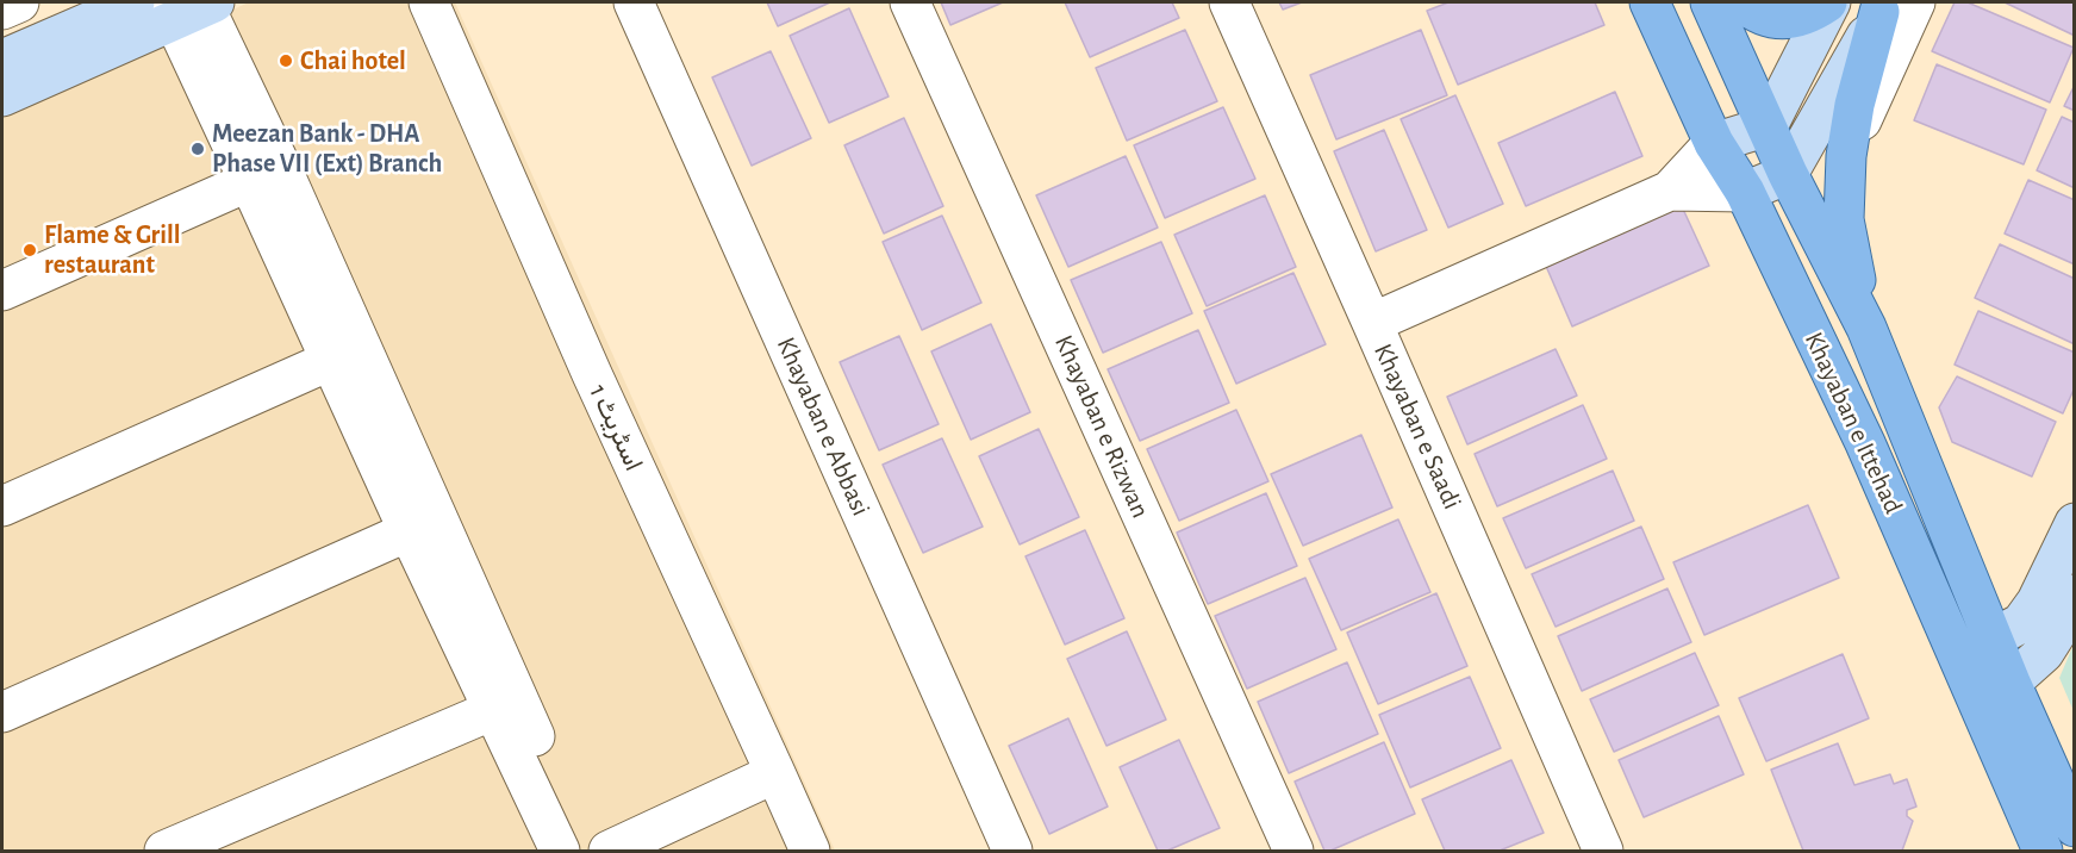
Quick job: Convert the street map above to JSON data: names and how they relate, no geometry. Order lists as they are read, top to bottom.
{
  "streets": {
    "main road": ["Khayaban e Ittehad"],
    "street": [
      "Khayaban e Abbasi",
      "Khayaban e Rizwan",
      "Khayaban e Saadi",
      "اسٹریٹ 1"
    ]
  },
  "places": ["Chai hotel", "Meezan Bank - DHA Phase VII (Ext) Branch", "Flame & Grill restaurant"]
}
